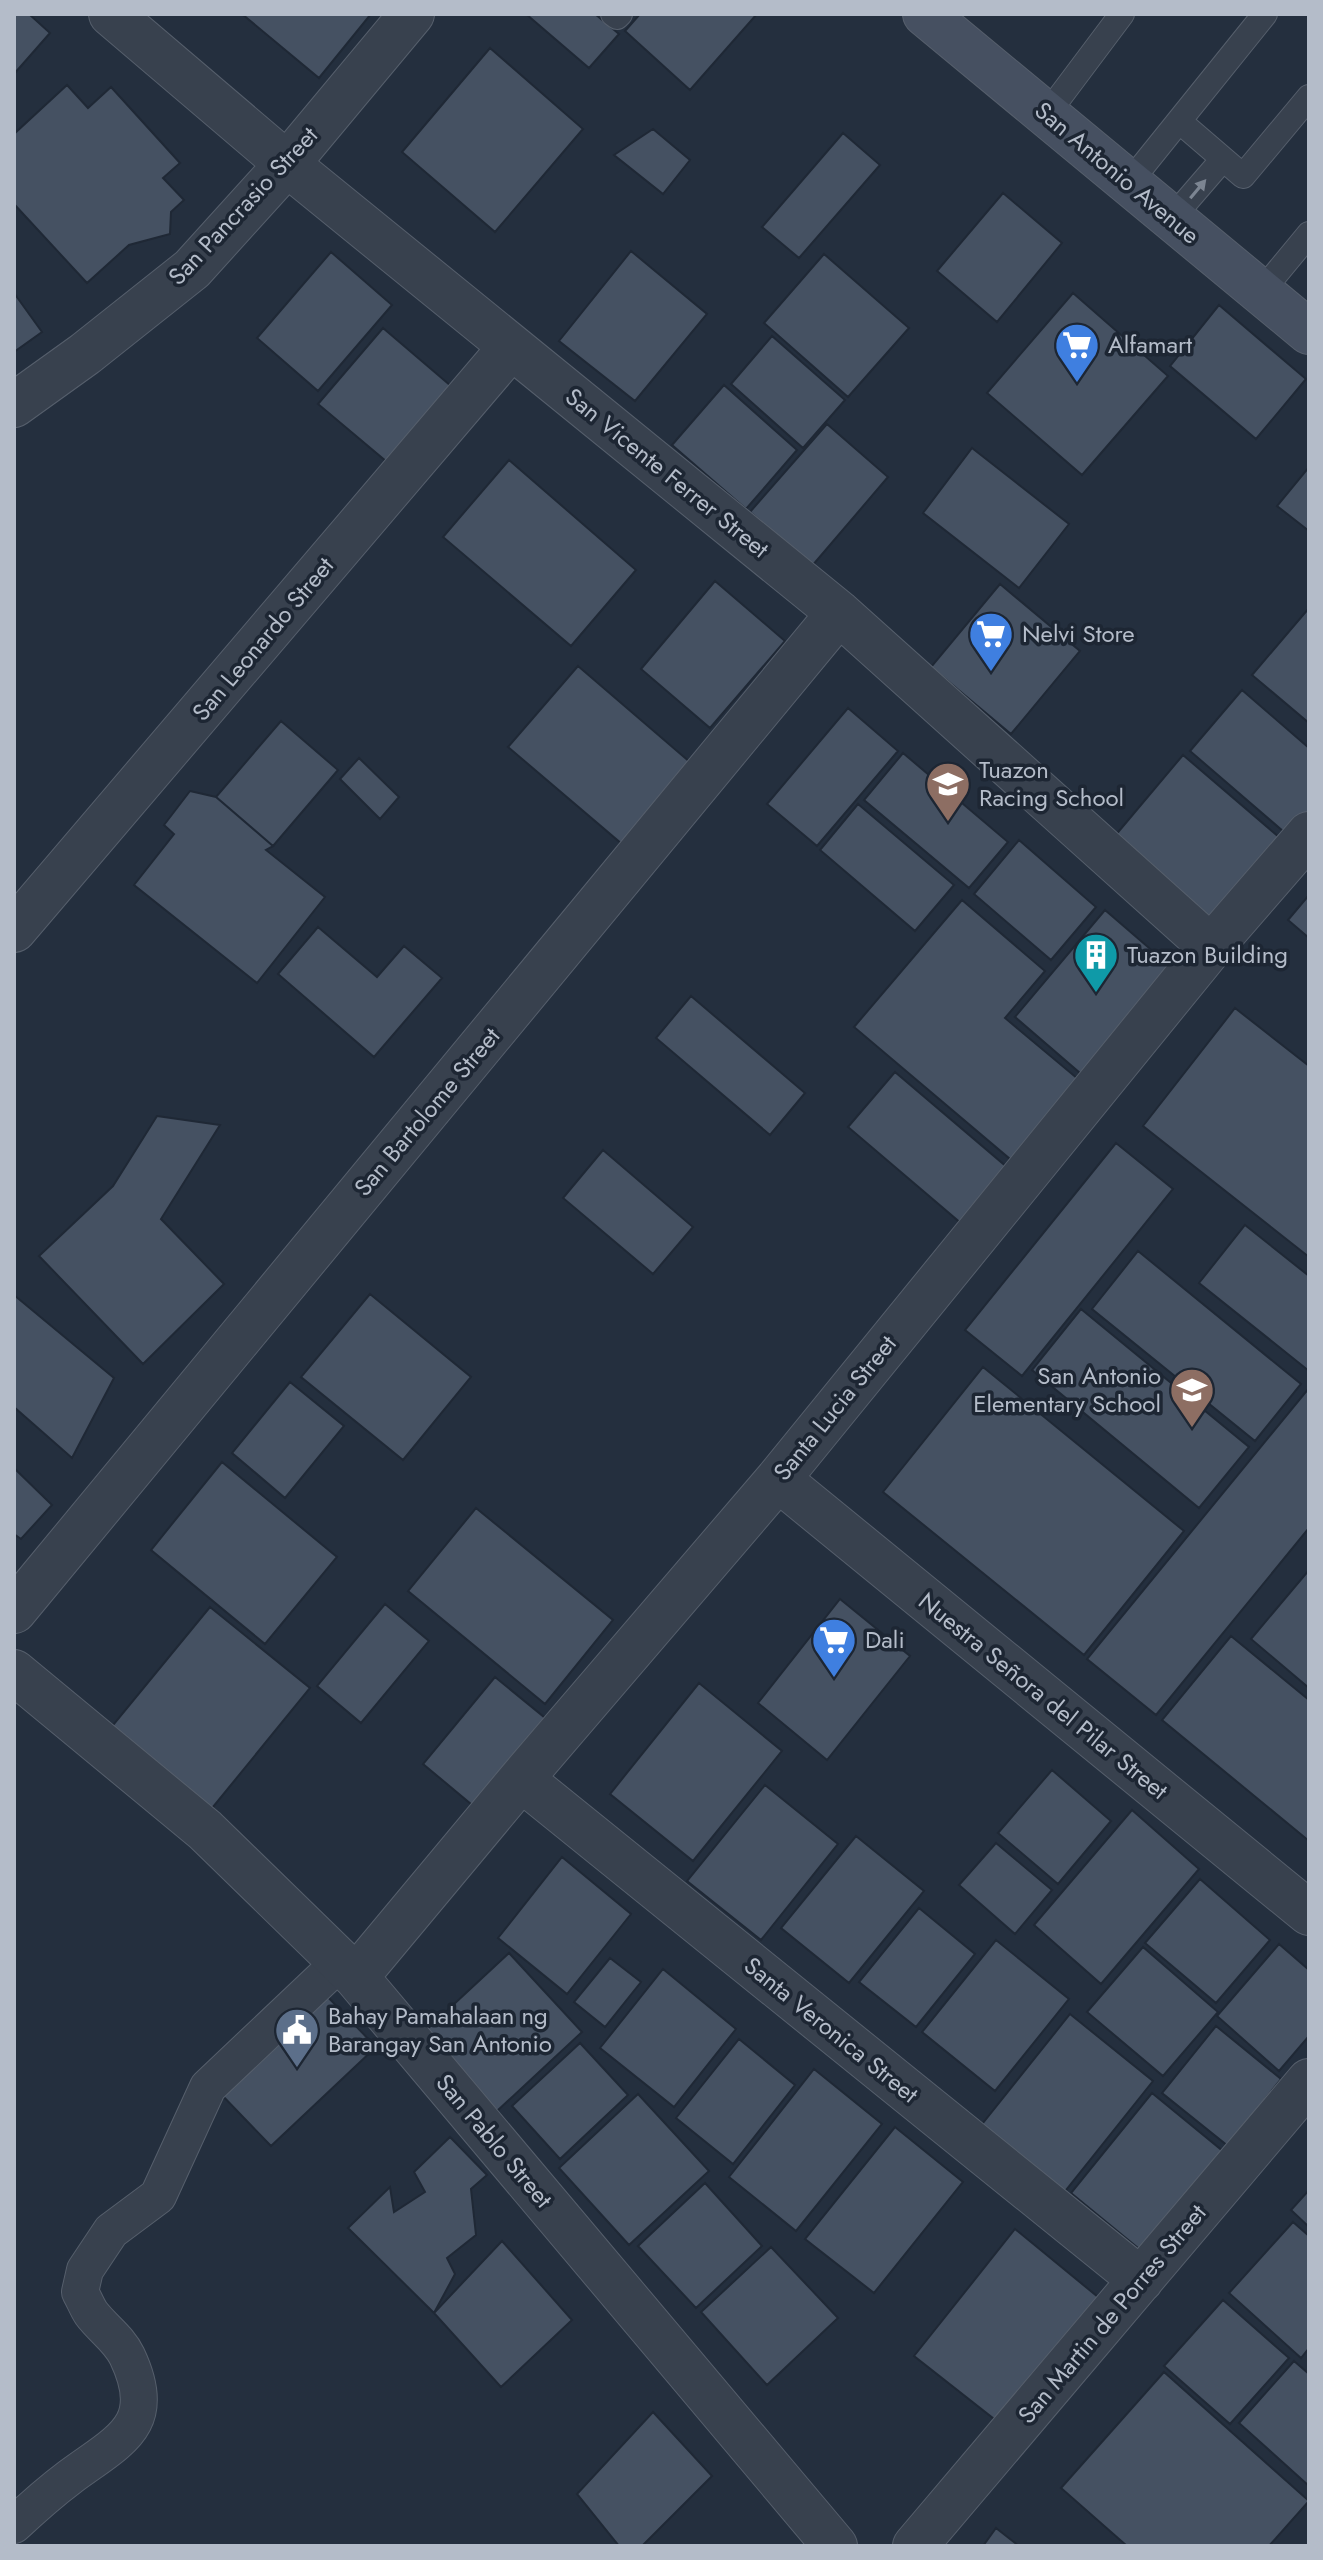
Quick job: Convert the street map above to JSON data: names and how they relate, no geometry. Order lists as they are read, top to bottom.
{
  "streets": {
    "main road": ["San Antonio Avenue"],
    "street": [
      "San Pancrasio Street",
      "San Vicente Ferrer Street",
      "San Leonardo Street",
      "San Bartolome Street",
      "Santa Lucia Street",
      "Nuestra Señora del Pilar Street",
      "Santa Veronica Street",
      "San Pablo Street",
      "San Martin de Porres Street"
    ]
  },
  "crossings": [
    ["San Pancrasio Street", "San Vicente Ferrer Street"],
    ["San Vicente Ferrer Street", "San Leonardo Street"],
    ["San Vicente Ferrer Street", "San Bartolome Street"],
    ["San Vicente Ferrer Street", "Santa Lucia Street"],
    ["Santa Lucia Street", "Nuestra Señora del Pilar Street"],
    ["Santa Lucia Street", "Santa Veronica Street"],
    ["Santa Lucia Street", "San Pablo Street"],
    ["Santa Veronica Street", "San Martin de Porres Street"]
  ],
  "places": {
    "supermarket": ["Alfamart", "Nelvi Store", "Dali"],
    "school or university": ["Tuazon Racing School", "San Antonio Elementary School"],
    "building": ["Tuazon Building"],
    "public building": ["Bahay Pamahalaan ng Barangay San Antonio"]
  }
}
